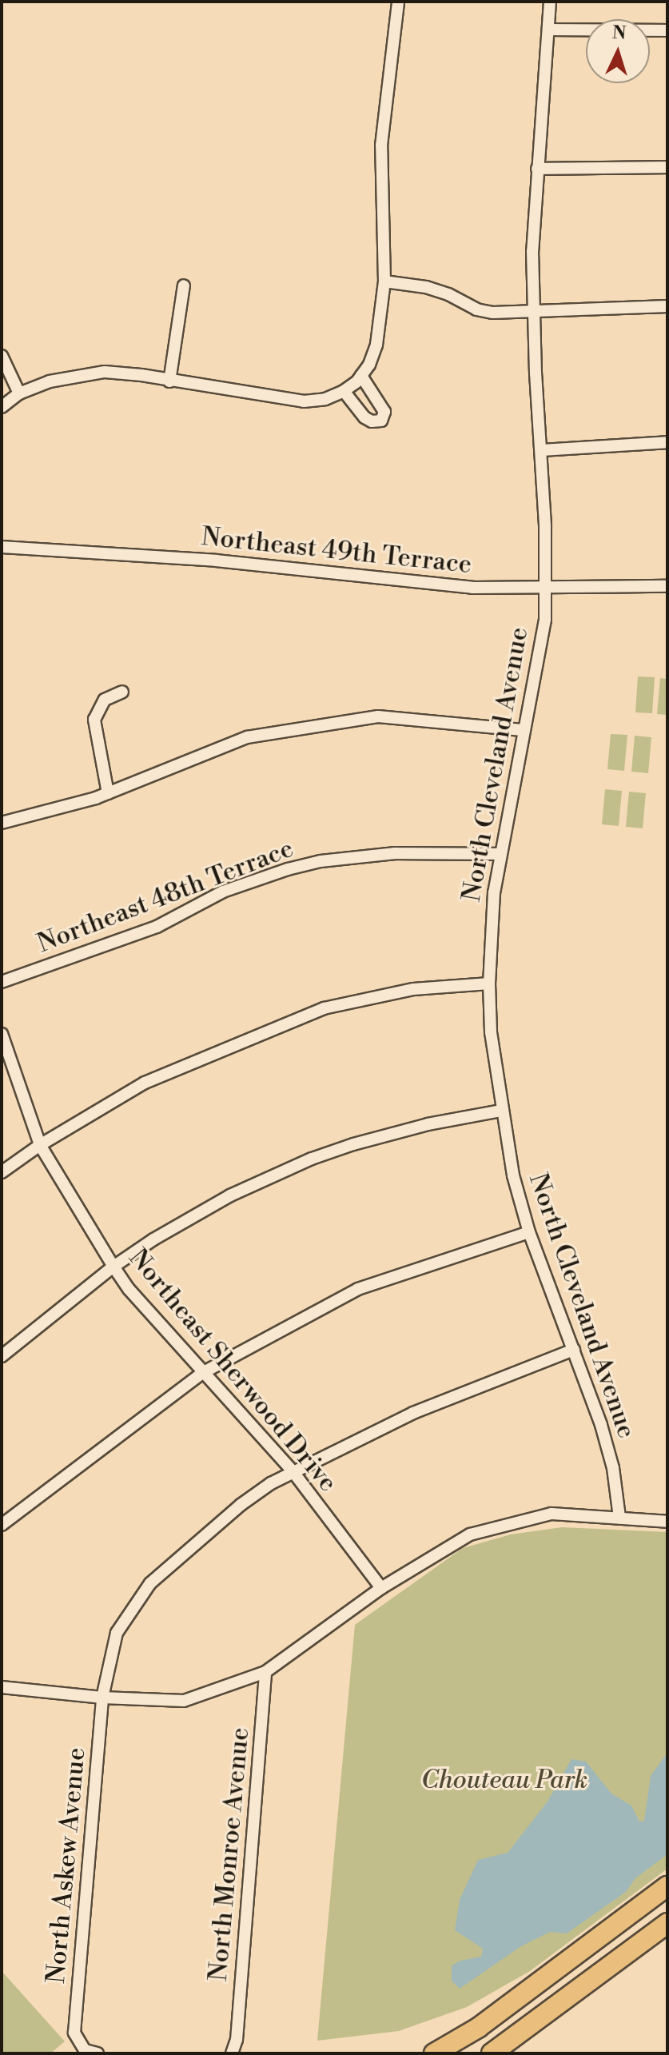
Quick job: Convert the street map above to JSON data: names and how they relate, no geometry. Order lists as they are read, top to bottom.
{
  "streets": {
    "street": [
      "Northeast 49th Terrace",
      "North Cleveland Avenue",
      "Northeast 48th Terrace",
      "Northeast Sherwood Drive",
      "North Monroe Avenue",
      "North Askew Avenue"
    ]
  },
  "crossings": [
    ["Northeast 49th Terrace", "North Cleveland Avenue"],
    ["North Cleveland Avenue", "Northeast 48th Terrace"],
    ["North Cleveland Avenue", "North Askew Avenue"],
    ["Northeast Sherwood Drive", "North Askew Avenue"]
  ],
  "parks": ["Chouteau Park"],
  "north": "top"
}
